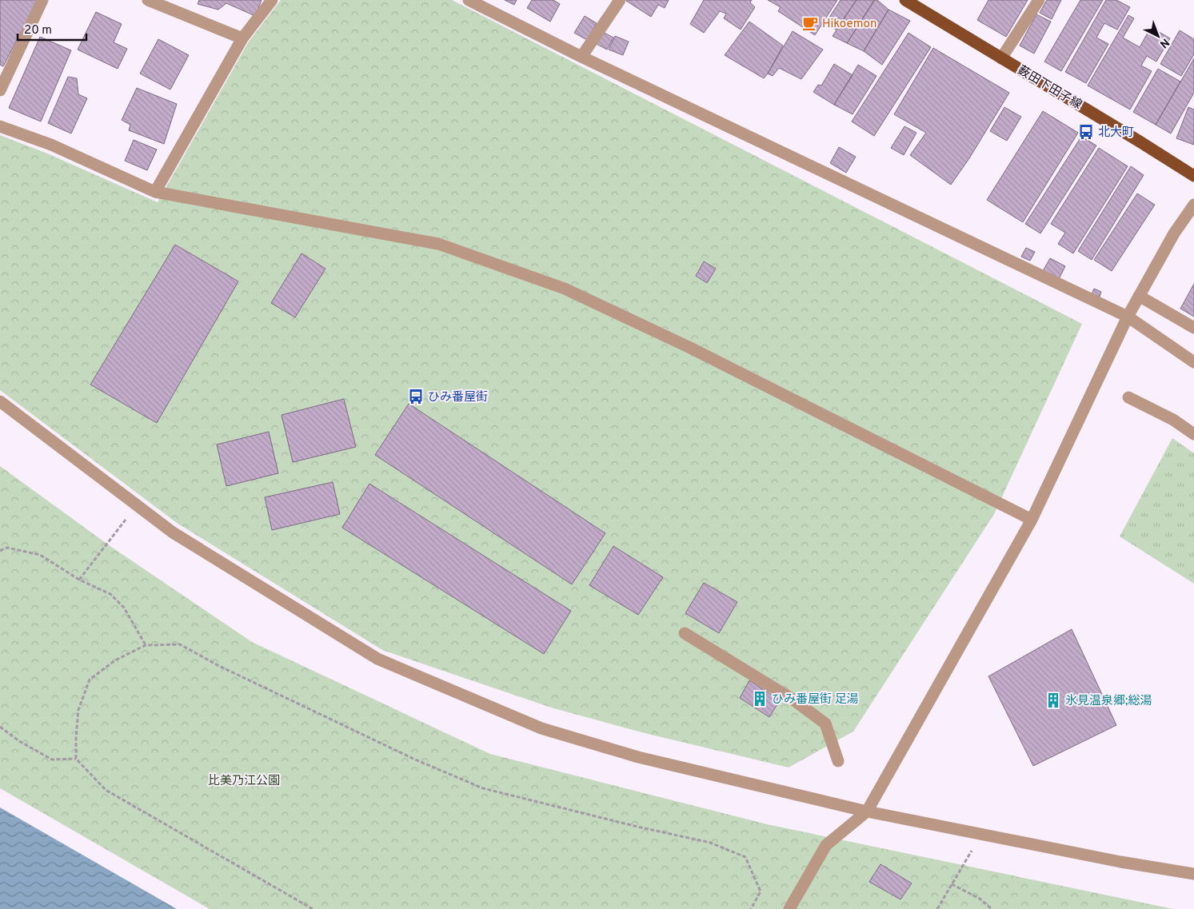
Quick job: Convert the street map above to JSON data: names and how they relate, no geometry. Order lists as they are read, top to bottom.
{
  "streets": {
    "main road": ["薮田下田子線"]
  },
  "parks": ["比美乃江公園"],
  "places": {
    "cafe": ["Hikoemon"],
    "bus stop": ["北大町", "ひみ番屋街"],
    "building": ["ひみ番屋街 足湯", "氷見温泉郷;総湯"]
  },
  "scale_bar": "20 m",
  "north": "bottom right"
}
